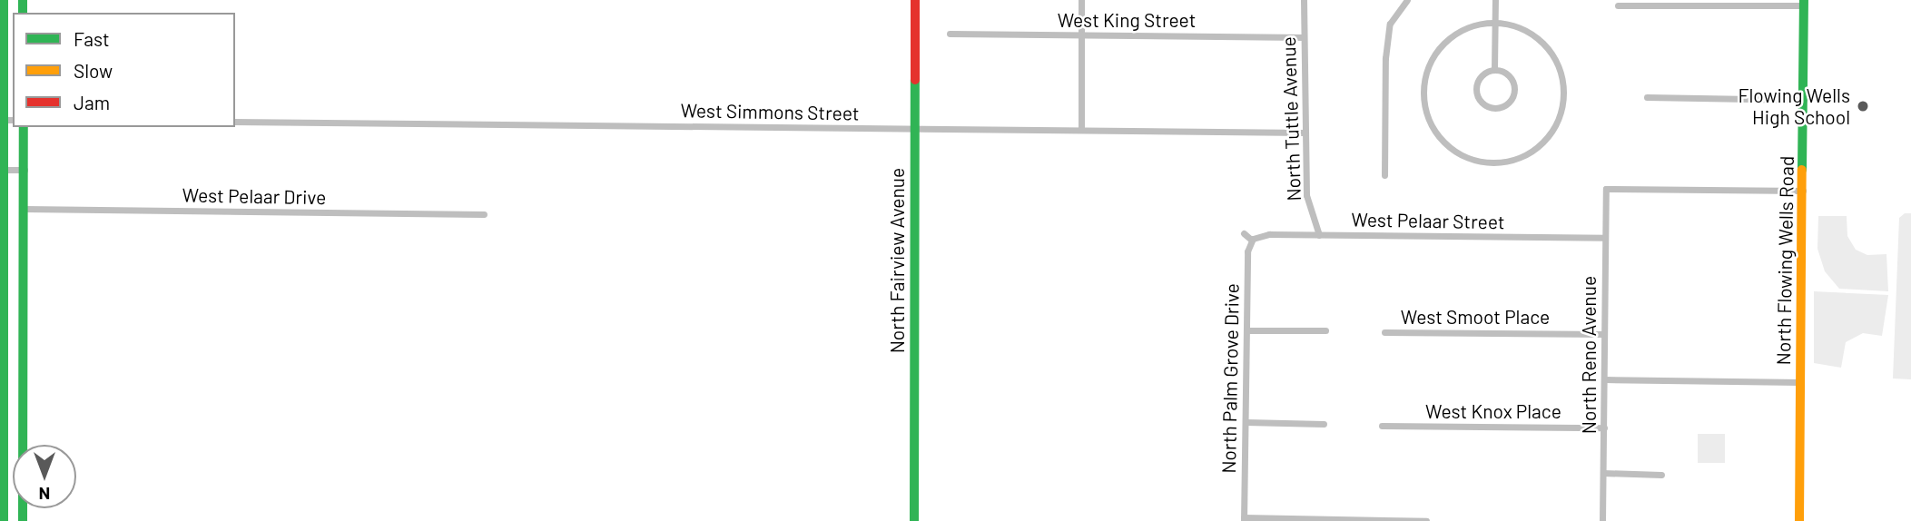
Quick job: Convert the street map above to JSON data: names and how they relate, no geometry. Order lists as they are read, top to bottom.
{
  "streets": {
    "main road": ["North Fairview Avenue", "North Flowing Wells Road"],
    "street": [
      "West King Street",
      "West Simmons Street",
      "North Tuttle Avenue",
      "West Pelaar Drive",
      "West Pelaar Street",
      "West Smoot Place",
      "North Reno Avenue",
      "North Palm Grove Drive",
      "West Knox Place"
    ]
  },
  "crossings": [
    ["West King Street", "North Tuttle Avenue"],
    ["West Simmons Street", "North Tuttle Avenue"],
    ["West Simmons Street", "North Fairview Avenue"],
    ["North Tuttle Avenue", "West Pelaar Street"],
    ["West Pelaar Street", "North Reno Avenue"],
    ["West Pelaar Street", "North Palm Grove Drive"],
    ["North Flowing Wells Road", "North Reno Avenue"],
    ["West Smoot Place", "North Reno Avenue"],
    ["North Reno Avenue", "West Knox Place"]
  ],
  "places": ["Flowing Wells High School"],
  "legend": ["Fast", "Slow", "Jam"],
  "north": "bottom"
}
